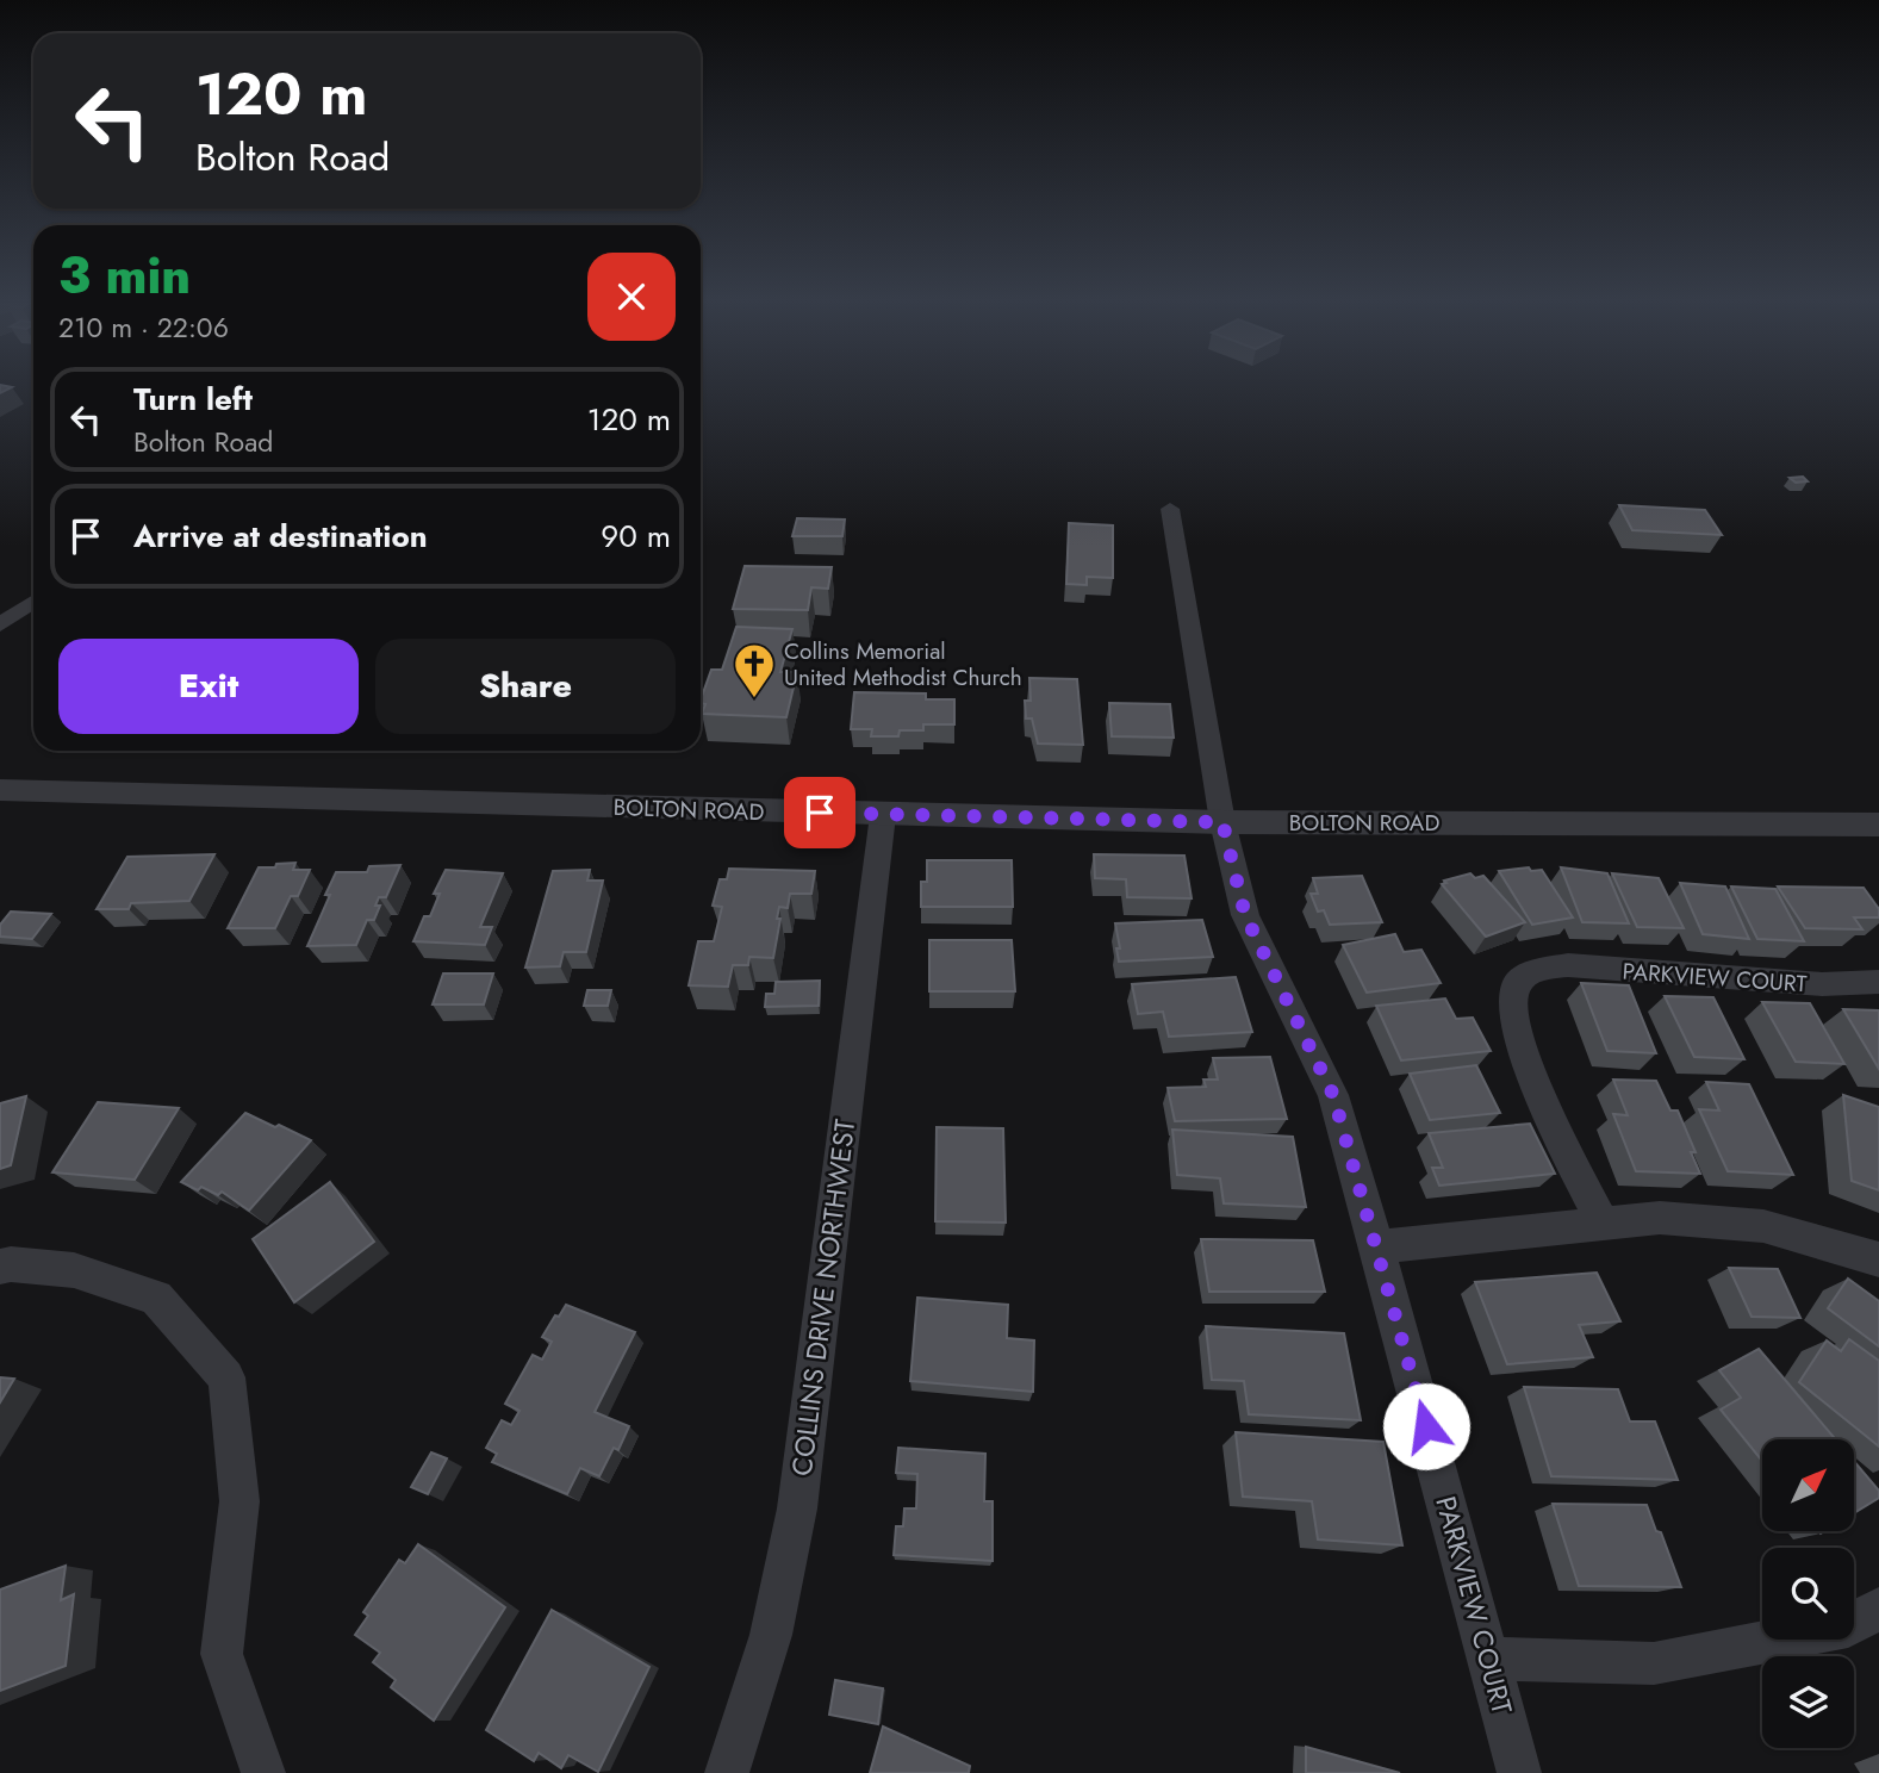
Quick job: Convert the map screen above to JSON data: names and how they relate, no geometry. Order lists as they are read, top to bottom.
{
  "streets": {
    "street": ["BOLTON ROAD", "PARKVIEW COURT", "COLLINS DRIVE NORTHWEST"]
  },
  "crossings": [
    ["BOLTON ROAD", "PARKVIEW COURT"],
    ["BOLTON ROAD", "COLLINS DRIVE NORTHWEST"]
  ],
  "places": {
    "church": ["Collins Memorial United Methodist Church"]
  },
  "north": "top right",
  "page": {
    "turn": ["120 m", "Bolton Road"],
    "heading": ["3 min", "210 m · 22:06"],
    "list": [
      {
        "name": "Turn left",
        "note": "Bolton Road",
        "value": "120 m"
      },
      {
        "name": "Arrive at destination",
        "value": "90 m"
      }
    ],
    "buttons": ["Exit", "Share"]
  }
}
